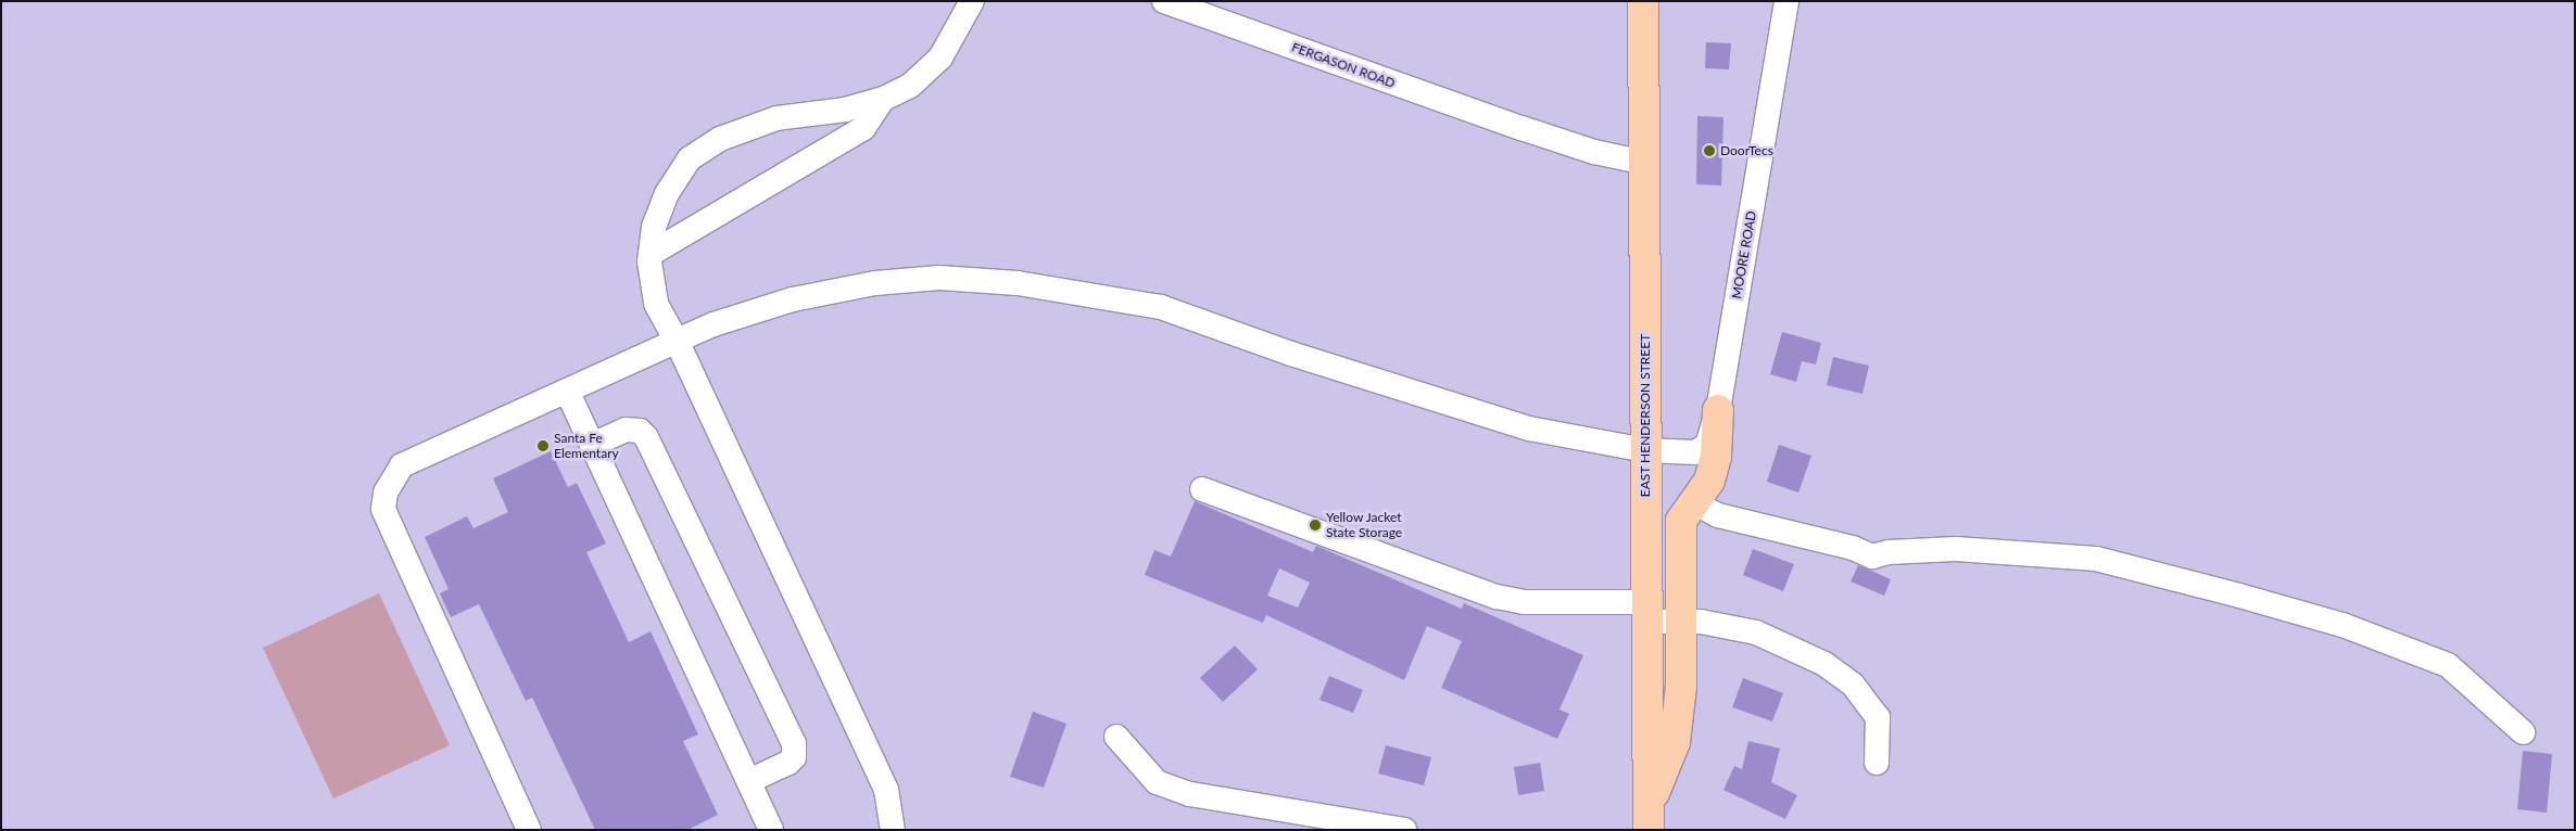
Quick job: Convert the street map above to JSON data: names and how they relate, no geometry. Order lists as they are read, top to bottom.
{
  "streets": {
    "main road": ["EAST HENDERSON STREET"],
    "street": ["FERGASON ROAD", "MOORE ROAD"]
  },
  "crossings": [
    ["FERGASON ROAD", "EAST HENDERSON STREET"],
    ["MOORE ROAD", "EAST HENDERSON STREET"]
  ],
  "places": ["DoorTecs", "Santa Fe Elementary", "Yellow Jacket State Storage"]
}
